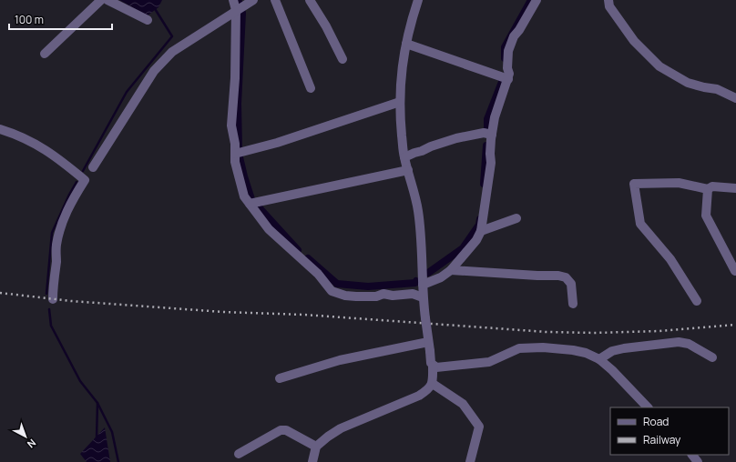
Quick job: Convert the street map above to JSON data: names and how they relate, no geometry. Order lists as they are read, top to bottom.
{
  "legend": ["Road", "Railway"],
  "scale_bar": "100 m",
  "north": "bottom right"
}
